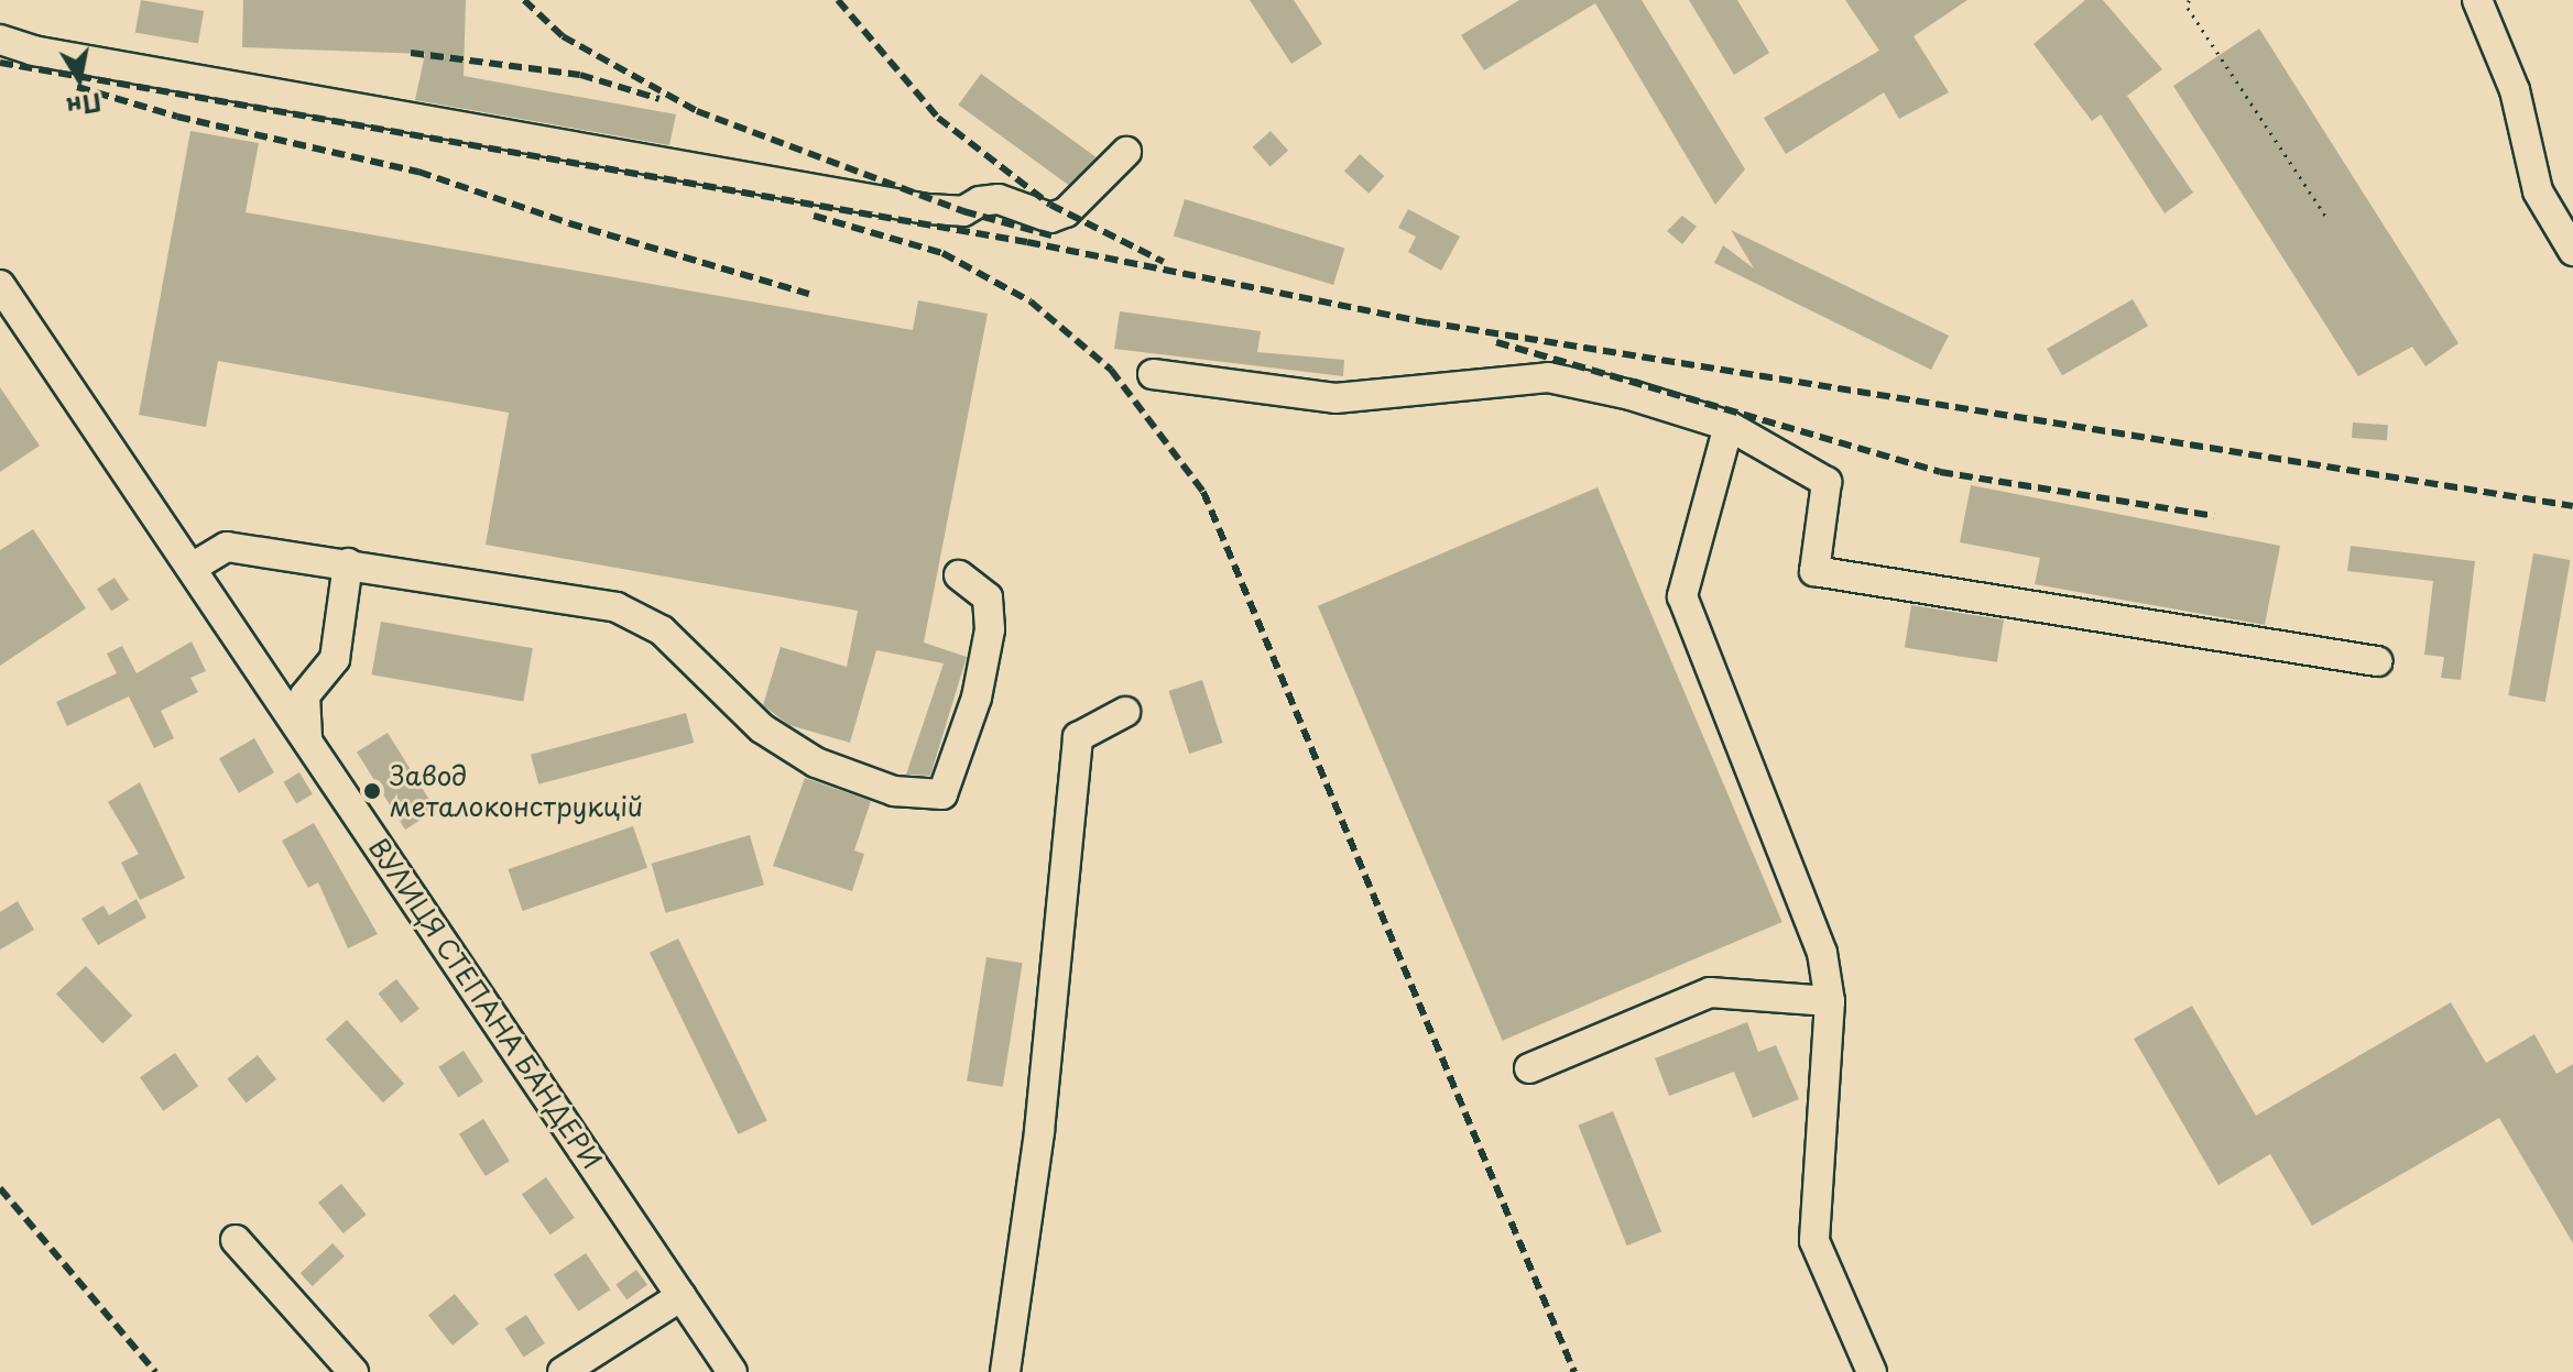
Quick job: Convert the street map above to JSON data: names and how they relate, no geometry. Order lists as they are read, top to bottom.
{
  "streets": {
    "street": ["ВУЛИЦЯ СТЕПАНА БАНДЕРИ"]
  },
  "places": ["Завод металоконструкцій"],
  "north": "bottom"
}
